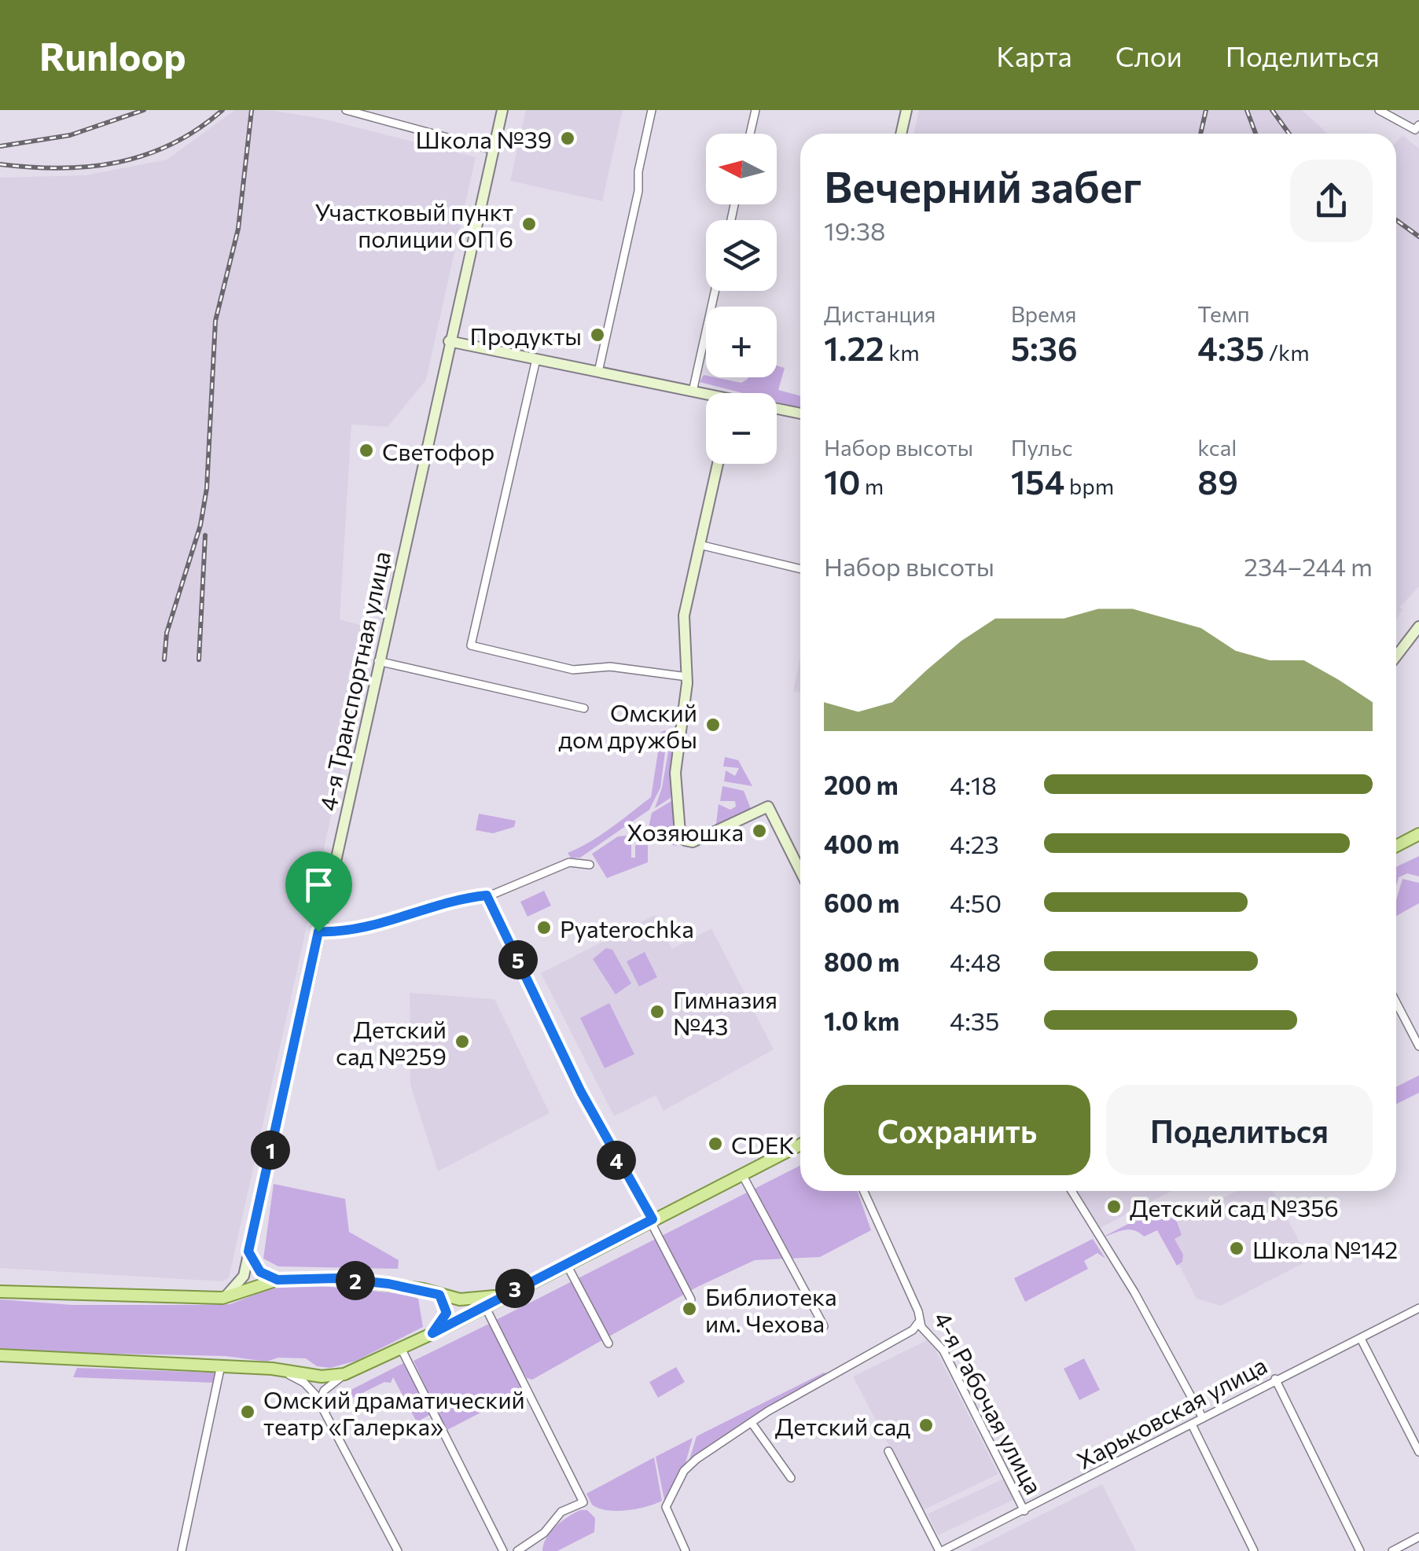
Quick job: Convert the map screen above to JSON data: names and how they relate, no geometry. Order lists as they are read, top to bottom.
{
  "streets": {
    "main road": ["4-я Транспортная улица"],
    "street": ["4-я Рабочая улица", "Харьковская улица"]
  },
  "crossings": [
    ["4-я Рабочая улица", "Харьковская улица"]
  ],
  "places": [
    "Школа №39",
    "Участковый пункт полиции ОП 6",
    "Продукты",
    "Светофор",
    "Омский дом дружбы",
    "Хозяюшка",
    "Pyaterochka",
    "Гимназия №43",
    "Детский сад №259",
    "CDEK",
    "Детский сад №356",
    "Школа №142",
    "Библиотека им. Чехова",
    "Омский драматический театр «Галерка»",
    "Детский сад"
  ],
  "north": "left",
  "page": {
    "header": "Runloop",
    "nav": ["Карта", "Слои", "Поделиться"],
    "map_buttons": ["+", "−"],
    "heading": ["Вечерний забег", "19:38"],
    "stats": [
      ["Дистанция", "1.22 km"],
      ["Время", "5:36"],
      ["Темп", "4:35 /km"],
      ["Набор высоты", "10 m"],
      ["Пульс", "154 bpm"],
      ["kcal", "89"]
    ],
    "chart": ["Набор высоты", "234–244 m"],
    "list": [
      {
        "name": "200 m",
        "note": "4:18"
      },
      {
        "name": "400 m",
        "note": "4:23"
      },
      {
        "name": "600 m",
        "note": "4:50"
      },
      {
        "name": "800 m",
        "note": "4:48"
      },
      {
        "name": "1.0 km",
        "note": "4:35"
      }
    ],
    "pins": [
      "5",
      "1",
      "4",
      "2",
      "3"
    ],
    "buttons": ["Сохранить", "Поделиться"]
  }
}
